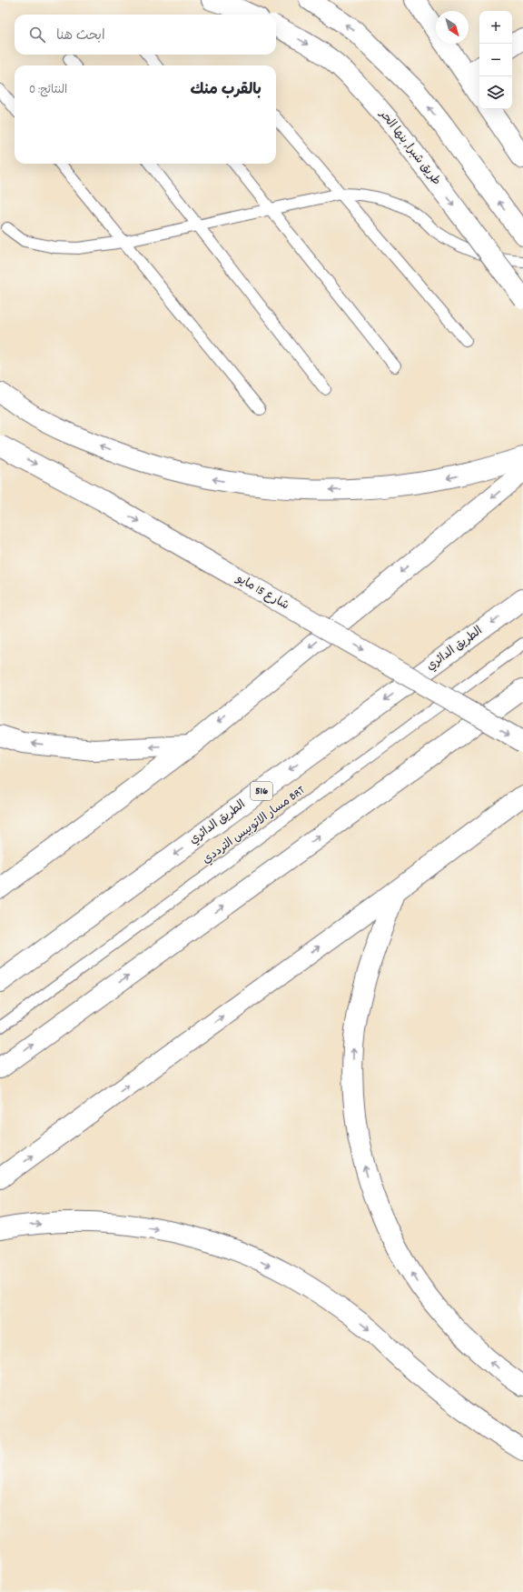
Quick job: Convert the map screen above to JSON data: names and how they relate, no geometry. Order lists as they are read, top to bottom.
{
  "streets": {
    "main road": [
      "طريق شبرا, بنها الحر",
      "شارع 15 مايو",
      "الطريق الدائري",
      "516"
    ],
    "lane": ["مسار الاتوبيس الترددي BRT"]
  },
  "one_way": ["شارع 15 مايو"],
  "north": "bottom right",
  "page": {
    "map_buttons": ["+", "−"],
    "search": "ابحث هنا",
    "heading": ["بالقرب منك", "النتائج: 0"]
  }
}
